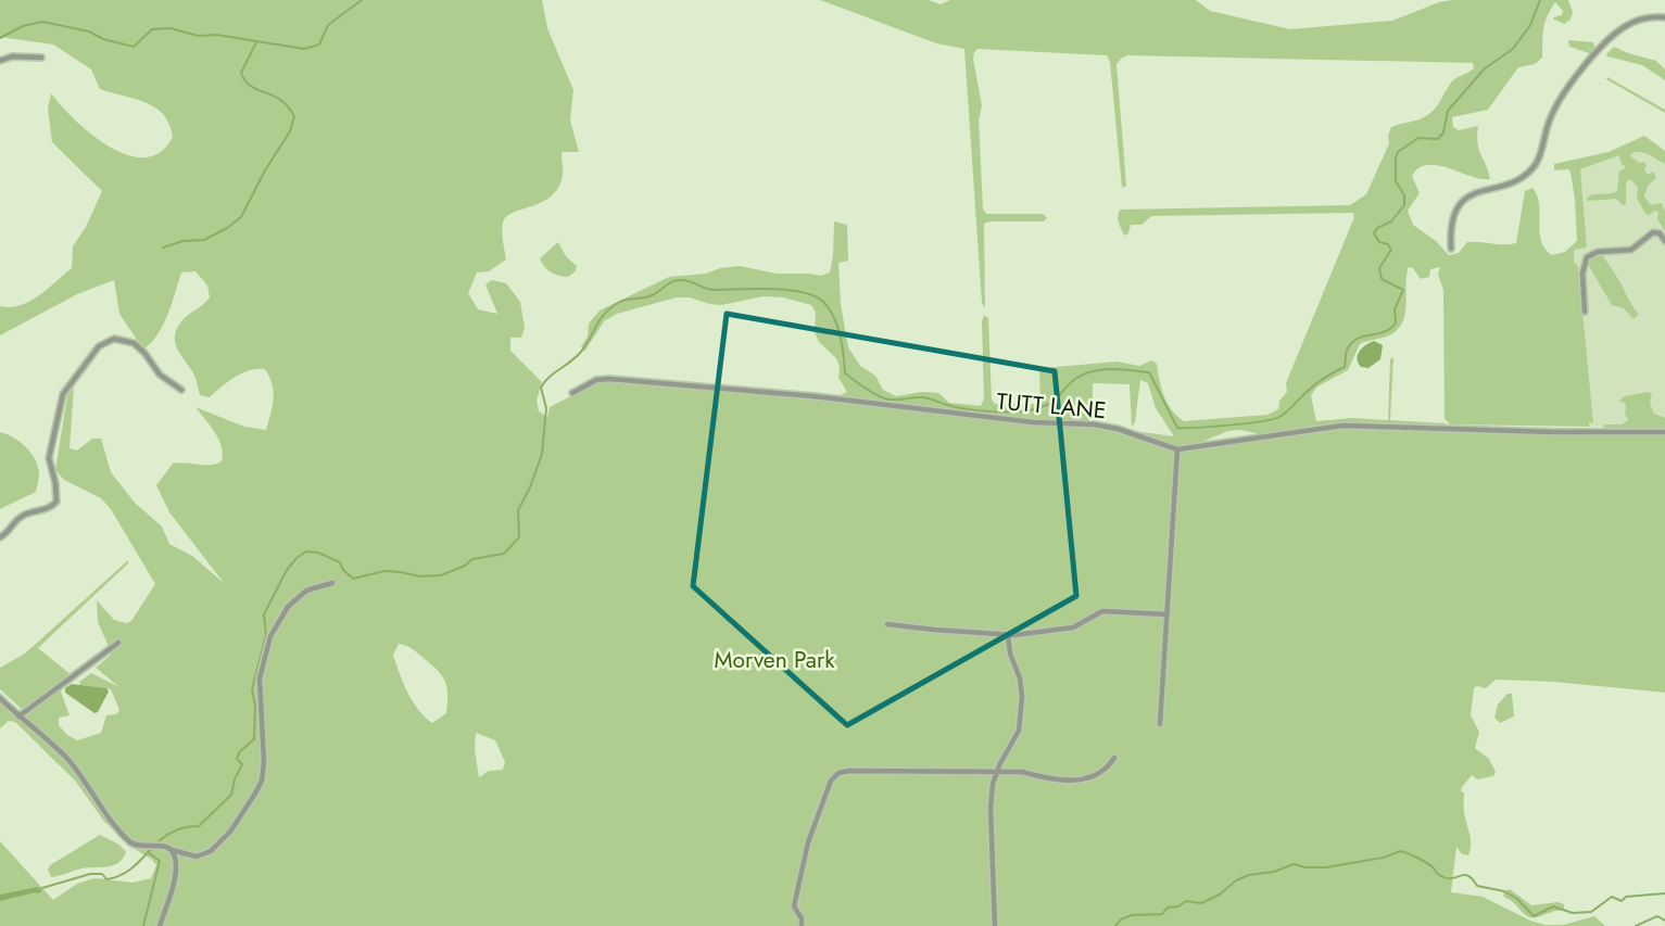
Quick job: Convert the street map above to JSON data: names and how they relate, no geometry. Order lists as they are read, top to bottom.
{
  "streets": {
    "street": ["TUTT LANE"]
  },
  "parks": ["Morven Park"]
}
